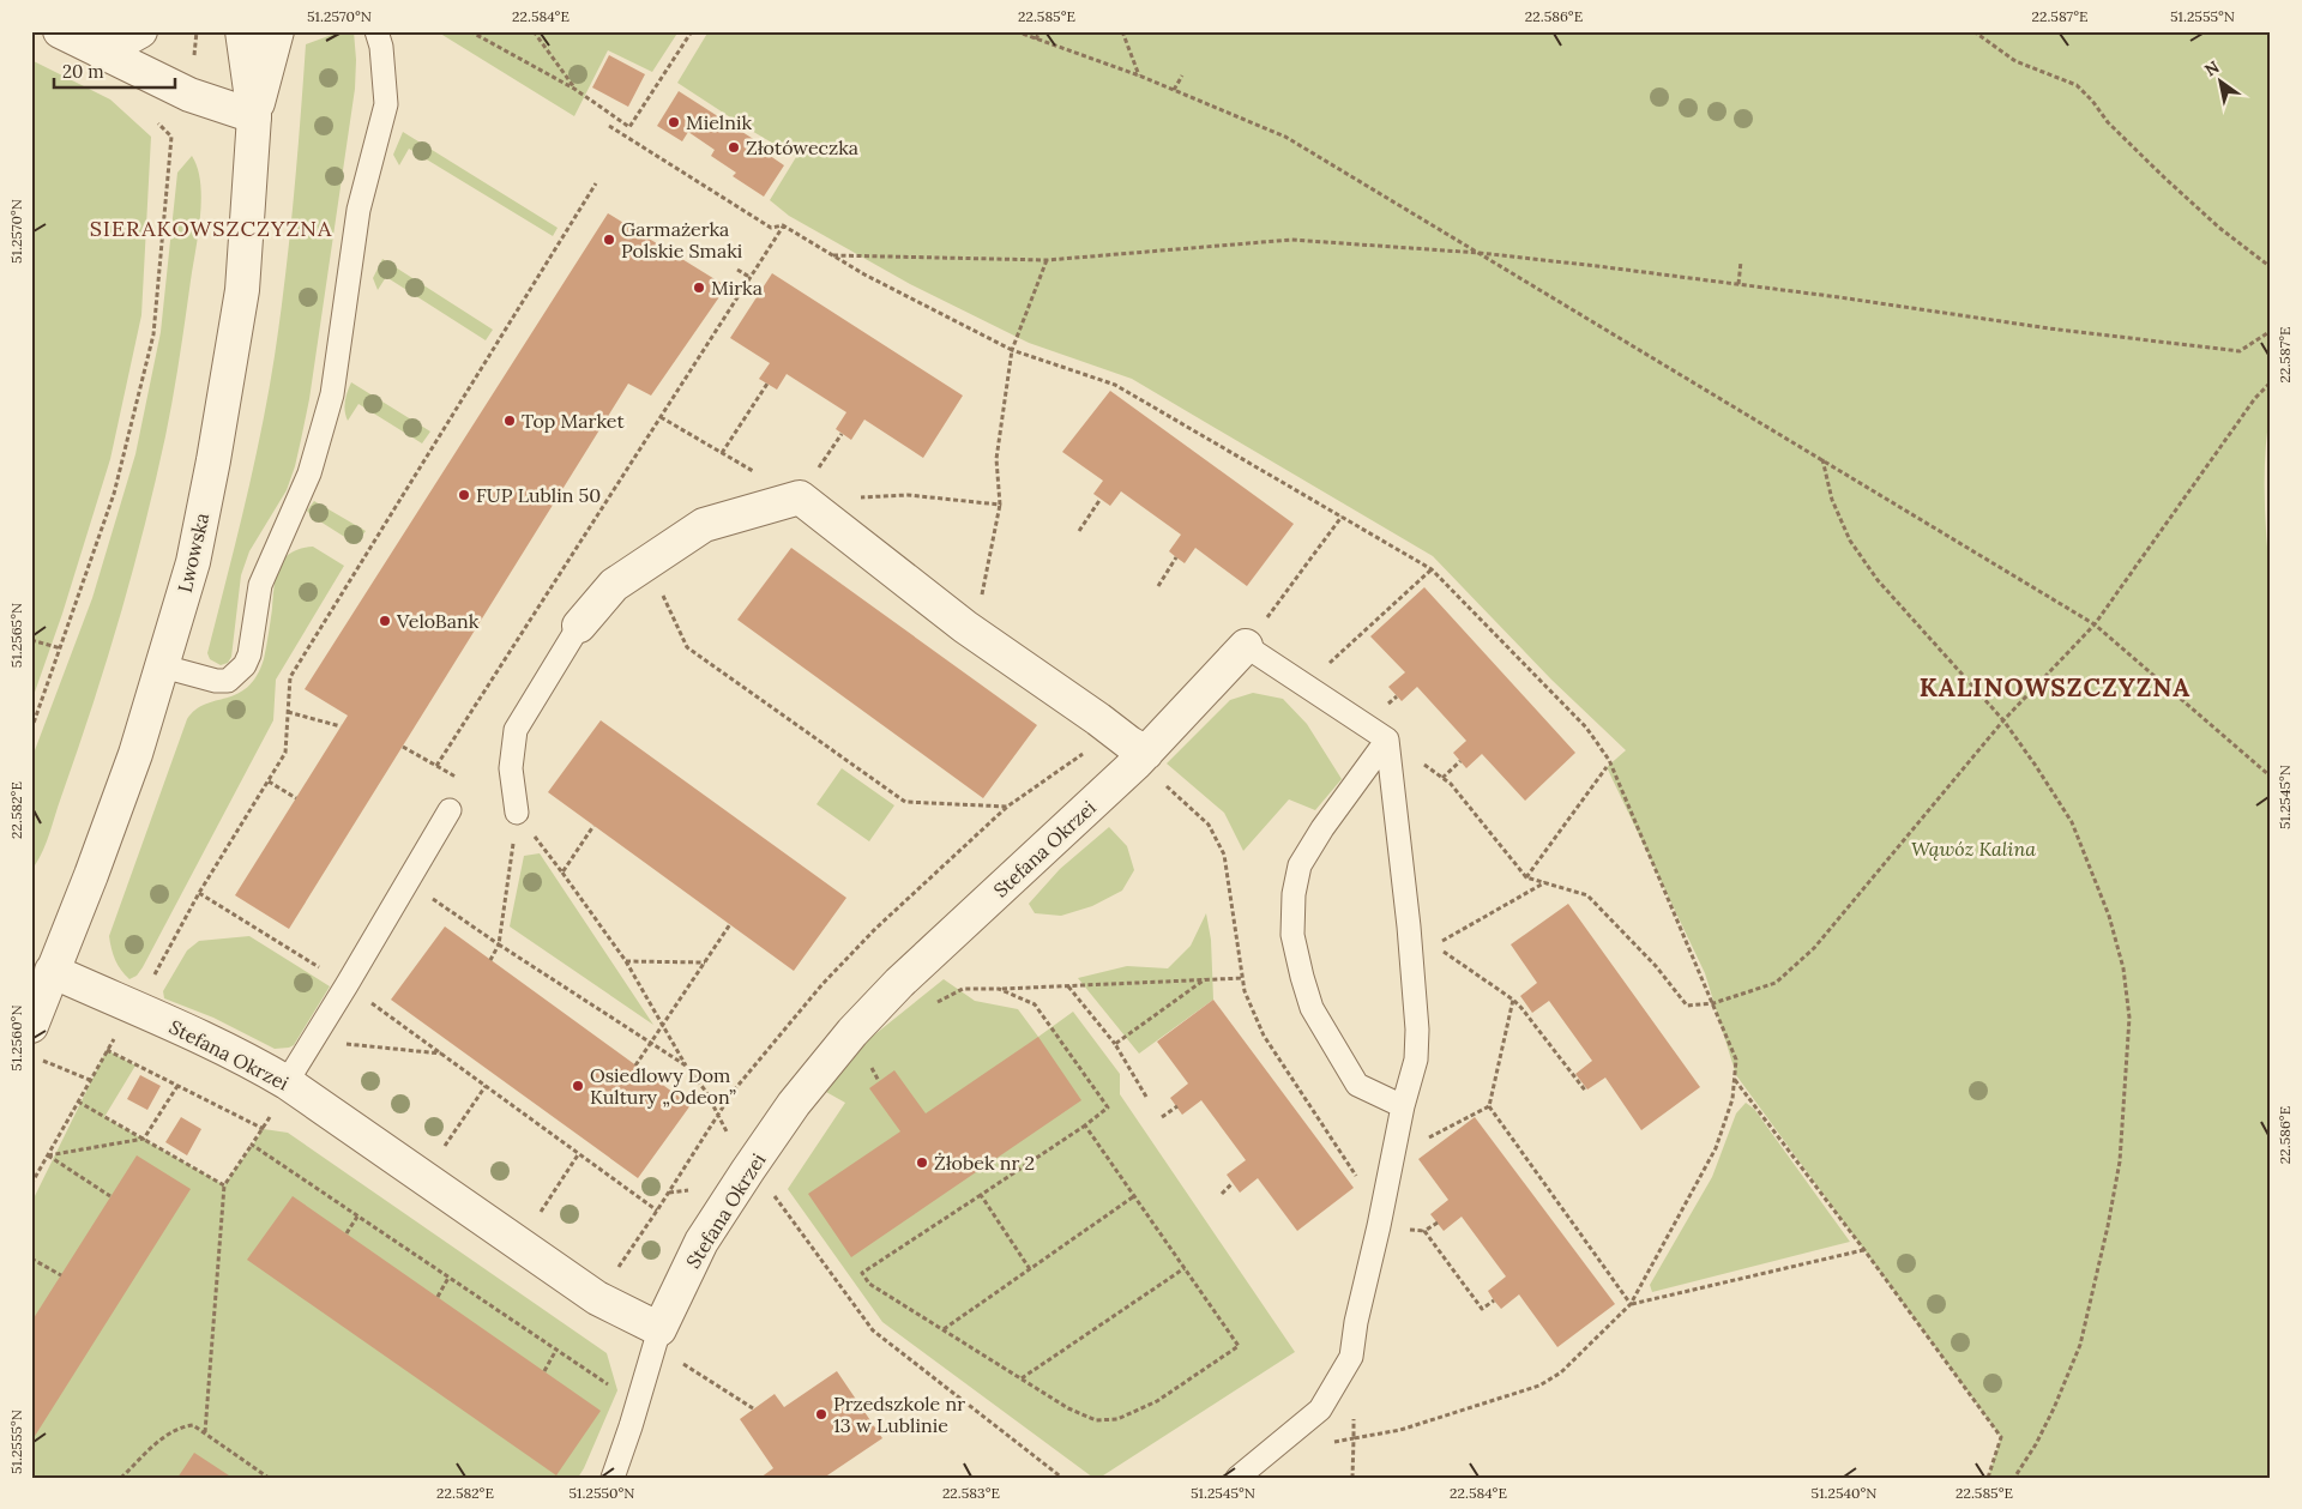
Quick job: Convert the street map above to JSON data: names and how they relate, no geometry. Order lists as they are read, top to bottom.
{
  "streets": {
    "street": ["Lwowska", "Stefana Okrzei"]
  },
  "crossings": [
    ["Lwowska", "Stefana Okrzei"]
  ],
  "districts": ["SIERAKOWSZCZYZNA", "KALINOWSZCZYZNA"],
  "parks": ["Wąwóz Kalina"],
  "places": [
    "Mielnik",
    "Złotóweczka",
    "Garmażerka Polskie Smaki",
    "Mirka",
    "Top Market",
    "FUP Lublin 50",
    "VeloBank",
    "Osiedlowy Dom Kultury „Odeon”",
    "Żłobek nr 2",
    "Przedszkole nr 13 w Lublinie"
  ],
  "scale_bar": "20 m",
  "north": "top left",
  "coordinates": [
    "51.2570°N",
    "22.584°E",
    "22.585°E",
    "22.586°E",
    "22.587°E",
    "51.2555°N",
    "51.2565°N",
    "51.2545°N",
    "22.582°E",
    "51.2560°N",
    "51.2550°N",
    "22.583°E",
    "51.2540°N"
  ]
}
